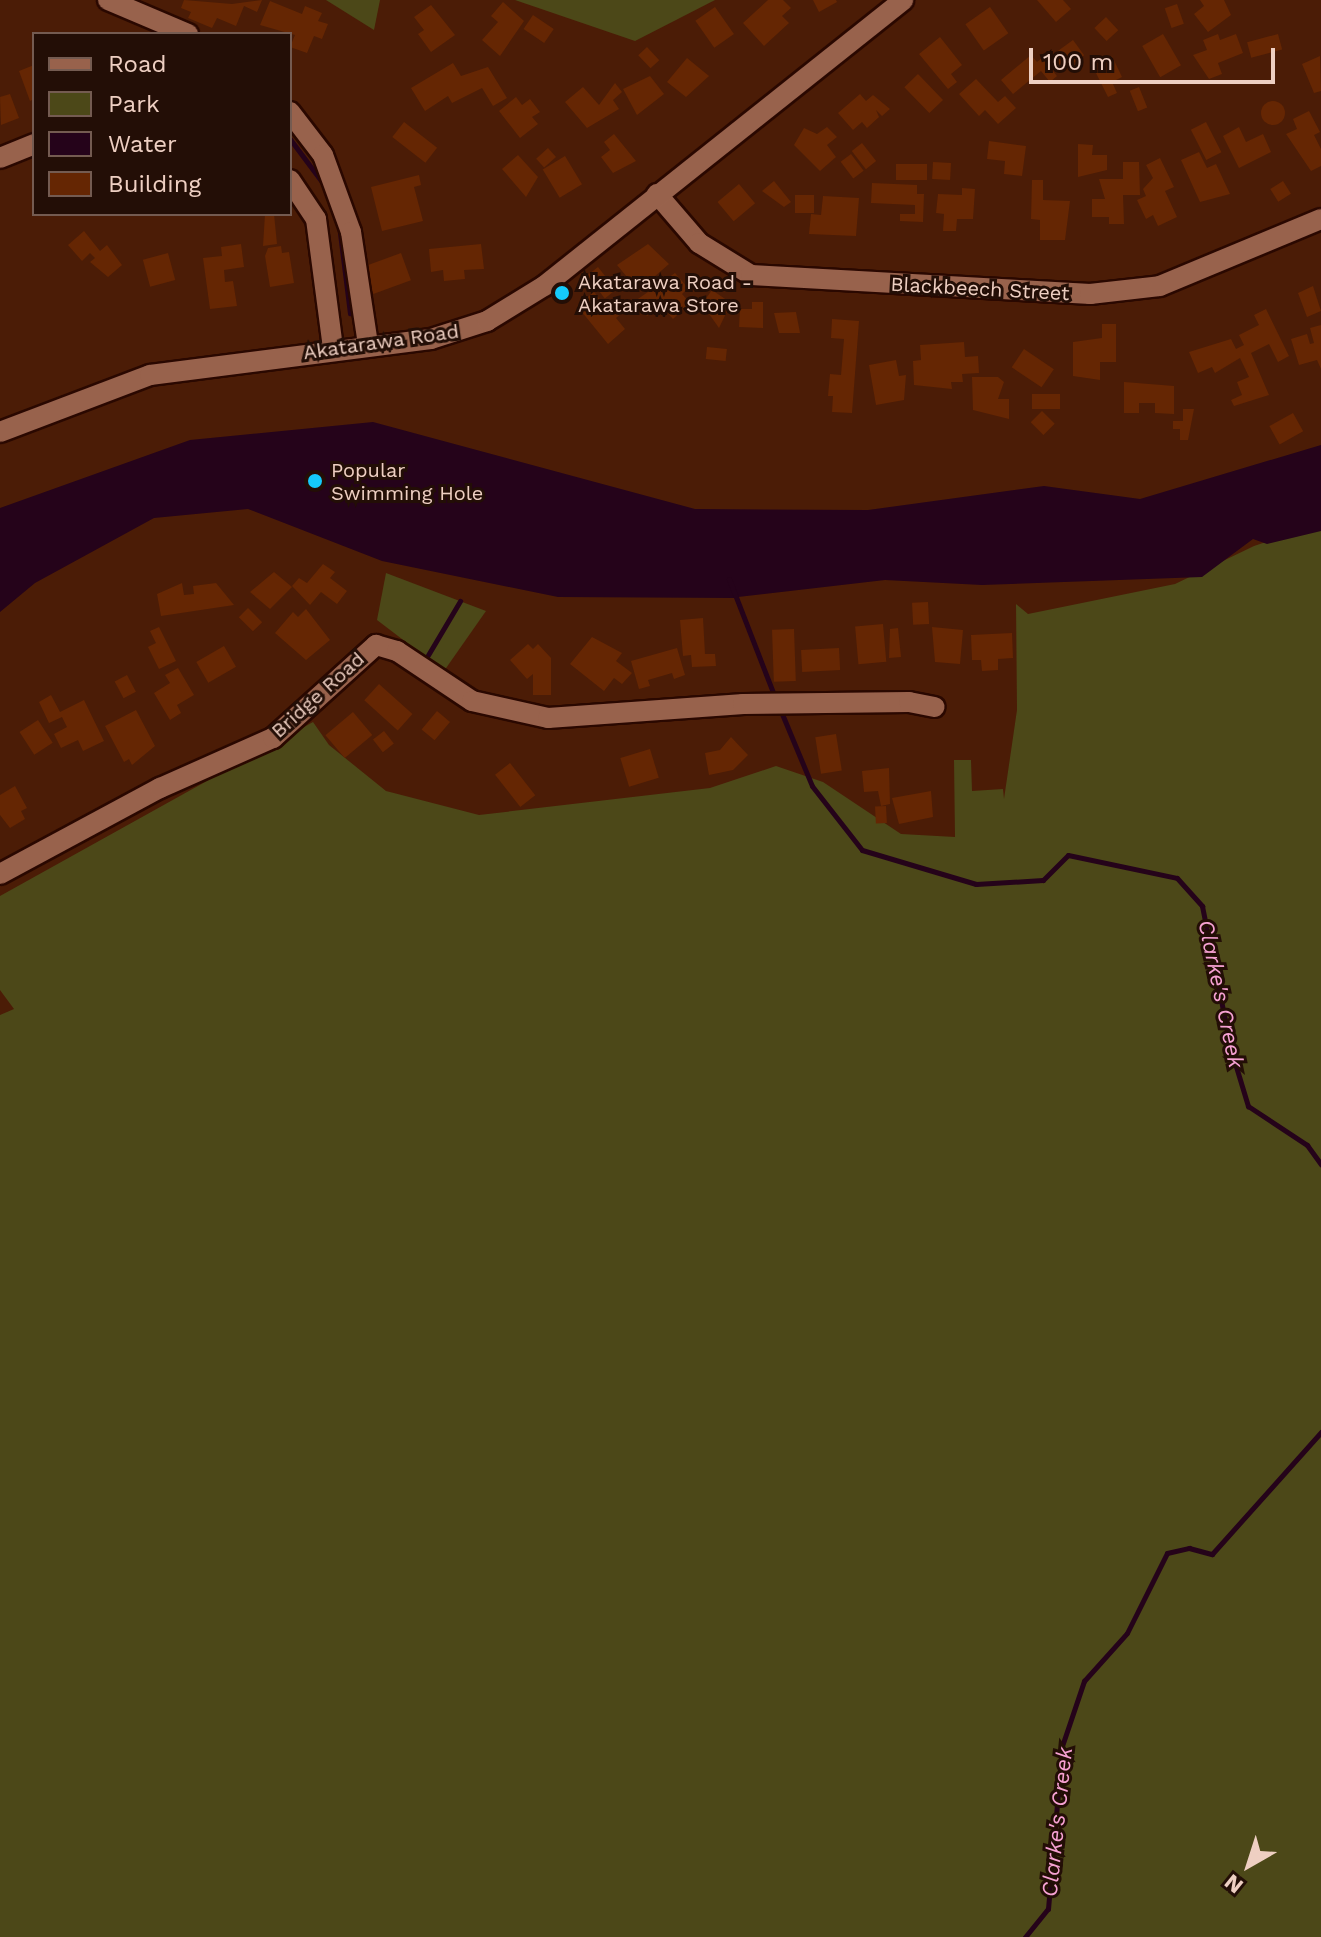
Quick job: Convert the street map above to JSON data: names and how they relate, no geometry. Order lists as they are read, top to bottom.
{
  "streets": {
    "street": ["Blackbeech Street", "Akatarawa Road", "Bridge Road"]
  },
  "crossings": [
    ["Blackbeech Street", "Akatarawa Road"]
  ],
  "water": ["Clarke's Creek"],
  "places": ["Akatarawa Road - Akatarawa Store", "Popular Swimming Hole"],
  "legend": [
    "Road",
    "Park",
    "Water",
    "Building"
  ],
  "scale_bar": "100 m",
  "north": "bottom left"
}
